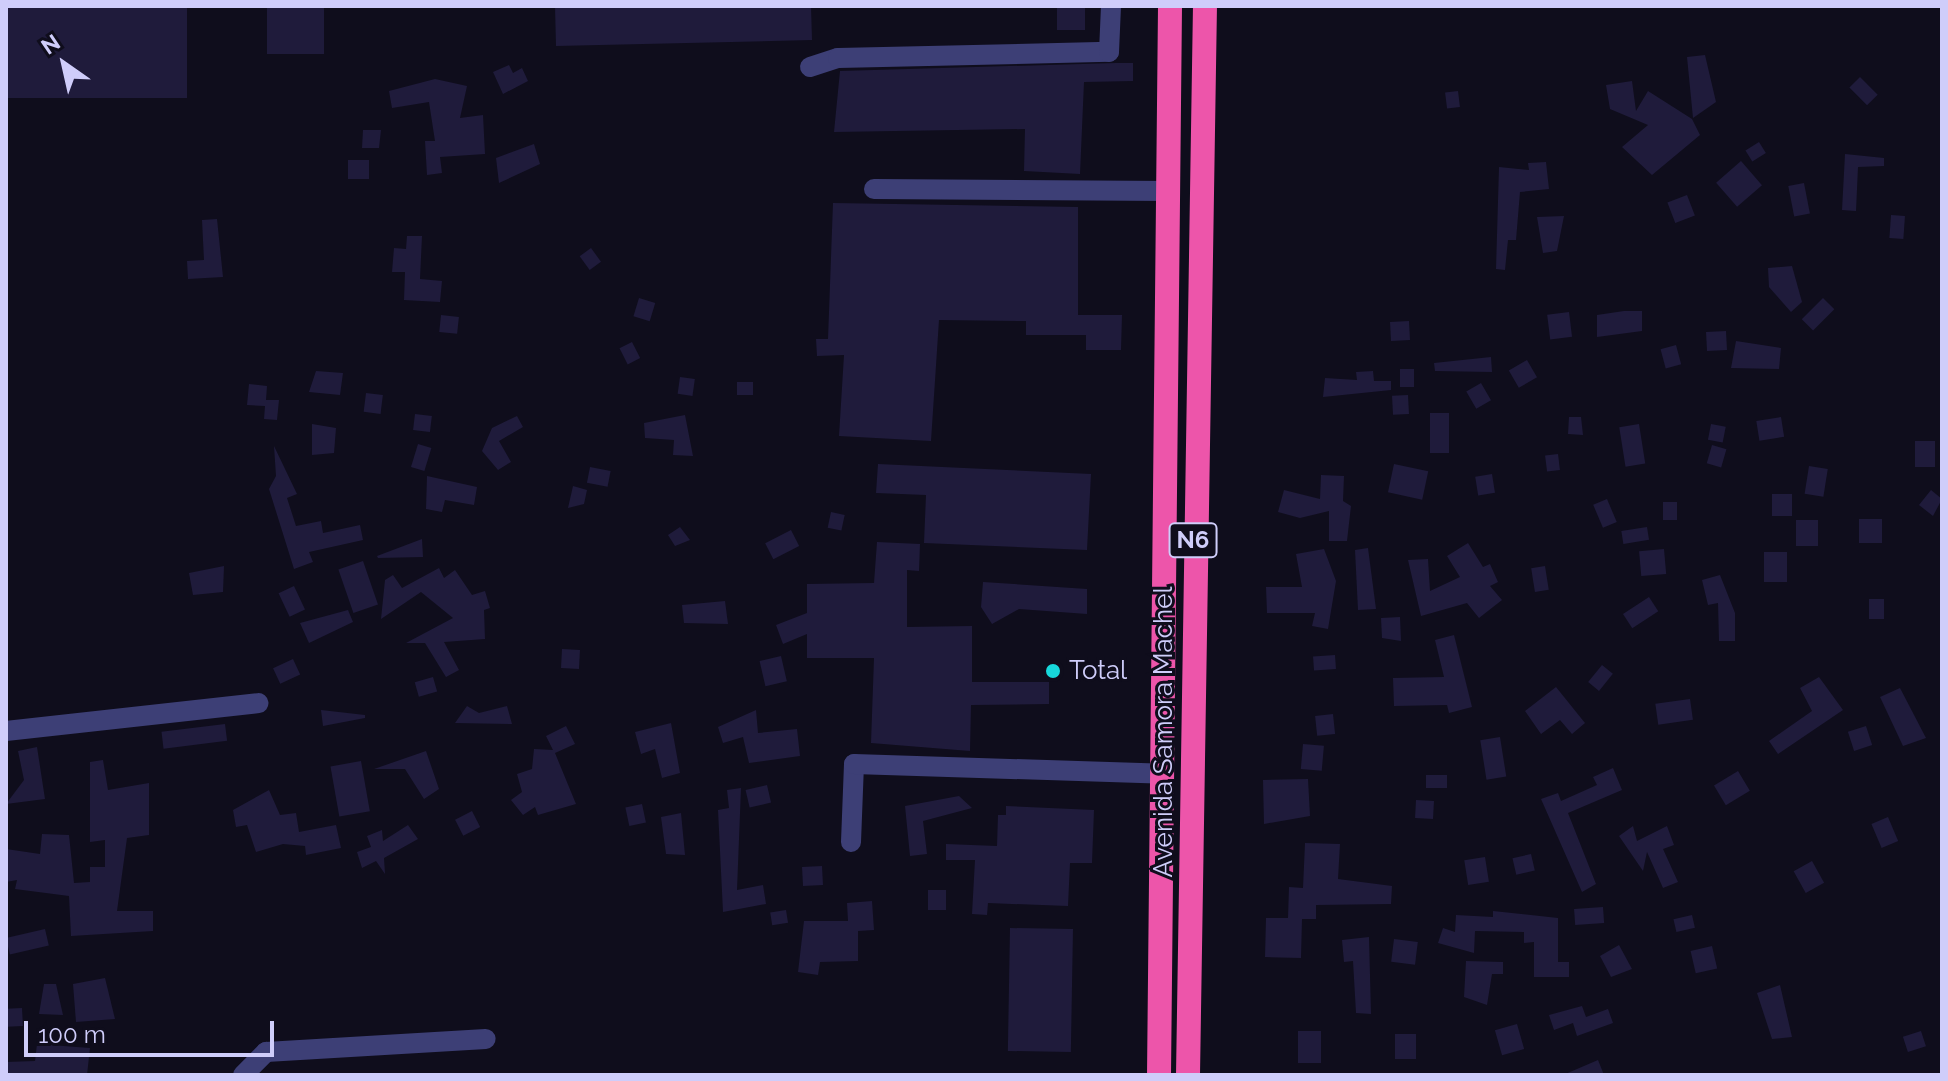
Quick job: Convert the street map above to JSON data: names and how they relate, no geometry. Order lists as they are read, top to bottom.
{
  "streets": {
    "highway": ["N6", "Avenida Samora Machel"]
  },
  "places": ["Total"],
  "scale_bar": "100 m",
  "north": "top left"
}
